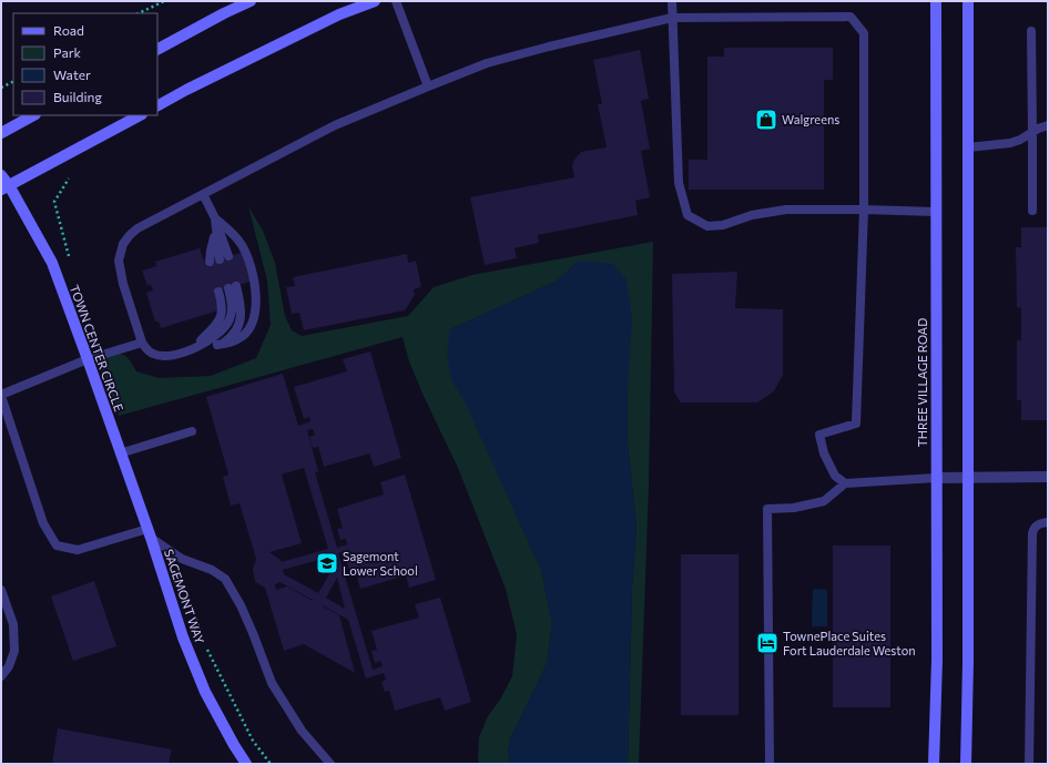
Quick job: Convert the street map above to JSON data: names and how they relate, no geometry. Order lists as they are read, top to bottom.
{
  "streets": {
    "street": ["TOWN CENTER CIRCLE", "THREE VILLAGE ROAD", "SAGEMONT WAY"]
  },
  "crossings": [
    ["TOWN CENTER CIRCLE", "SAGEMONT WAY"]
  ],
  "places": {
    "shop": ["Walgreens"],
    "school or university": ["Sagemont Lower School"],
    "hotel": ["TownePlace Suites Fort Lauderdale Weston"]
  },
  "legend": [
    "Road",
    "Park",
    "Water",
    "Building"
  ]
}
